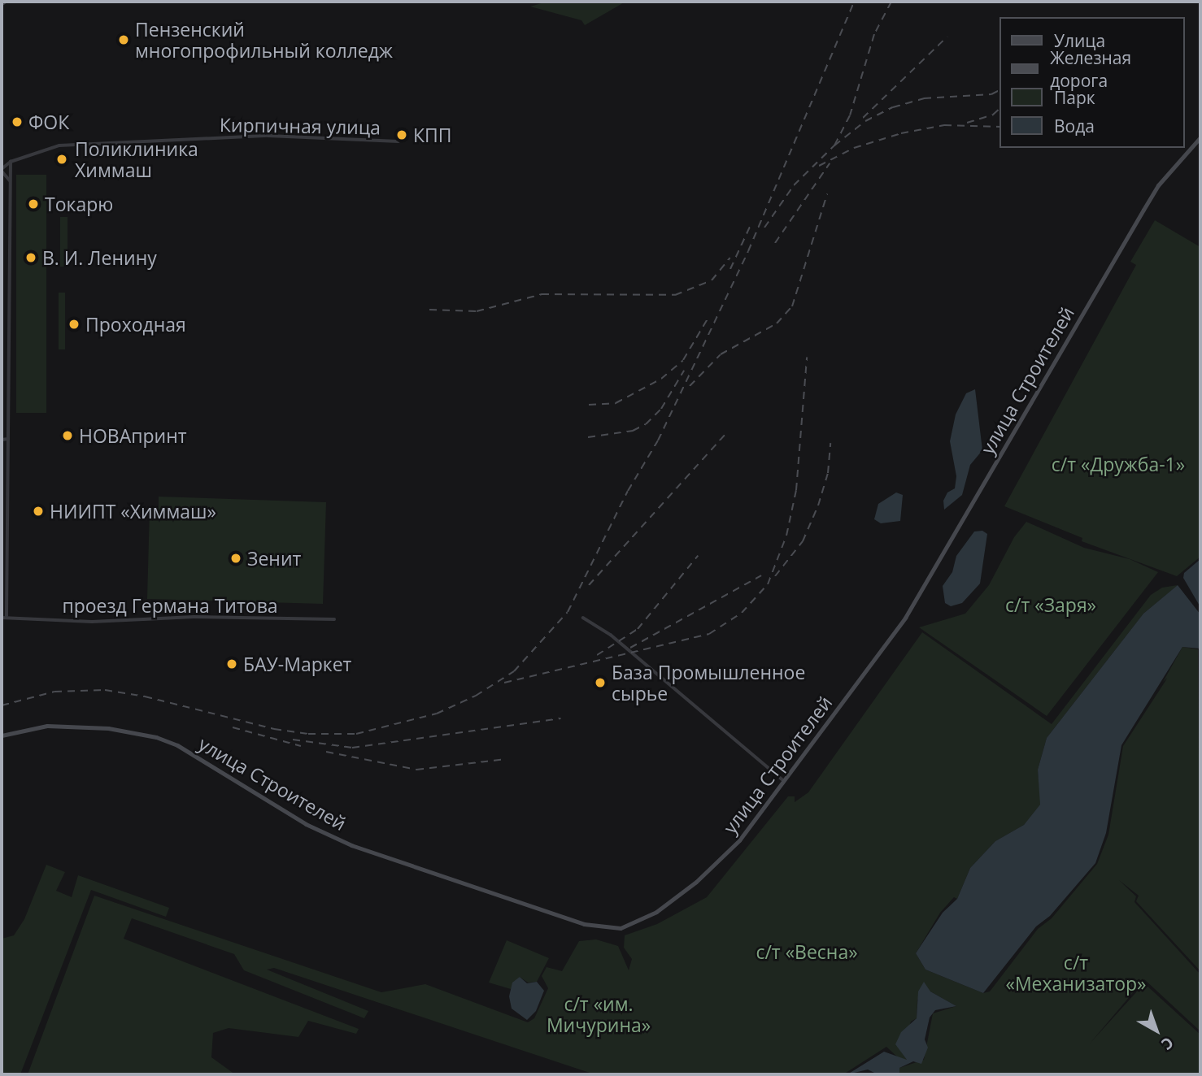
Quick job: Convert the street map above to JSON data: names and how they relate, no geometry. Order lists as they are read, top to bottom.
{
  "streets": {
    "main road": ["улица Строителей"],
    "street": ["Кирпичная улица", "проезд Германа Титова"]
  },
  "parks": [
    "с/т «Дружба-1»",
    "с/т «Заря»",
    "с/т «Весна»",
    "с/т «Механизатор»",
    "с/т «им. Мичурина»"
  ],
  "places": [
    "Пензенский многопрофильный колледж",
    "ФОК",
    "КПП",
    "Поликлиника Химмаш",
    "Токарю",
    "В. И. Ленину",
    "Проходная",
    "НОВАпринт",
    "НИИПТ «Химмаш»",
    "Зенит",
    "БАУ-Маркет",
    "База Промышленное сырье"
  ],
  "legend": [
    "Улица",
    "Железная дорога",
    "Парк",
    "Вода"
  ],
  "north": "bottom right"
}
